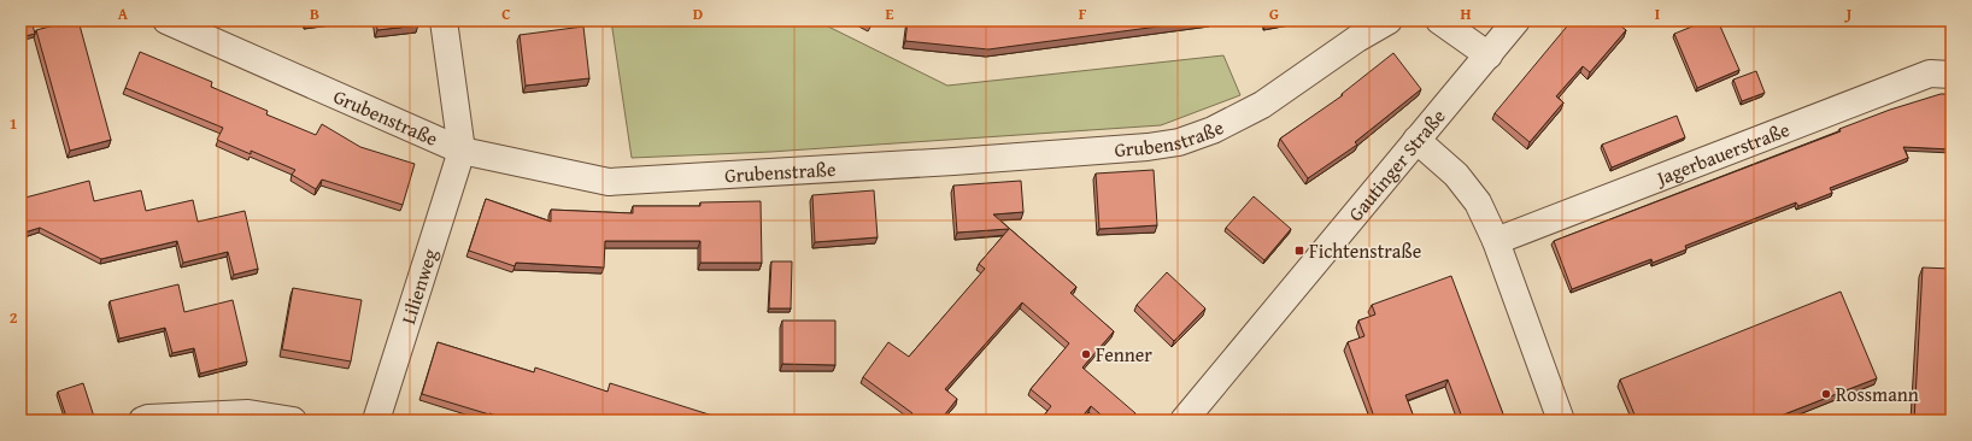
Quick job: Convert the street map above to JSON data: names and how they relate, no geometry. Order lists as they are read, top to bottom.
{
  "streets": {
    "street": [
      "Grubenstraße",
      "Jagerbauerstraße",
      "Gautinger Straße",
      "Lilienweg"
    ]
  },
  "crossings": [
    ["Grubenstraße", "Lilienweg"]
  ],
  "places": {
    "transit": ["Fichtenstraße"],
    "other": ["Fenner", "Rossmann"]
  },
  "grid": {
    "columns": [
      "A",
      "B",
      "C",
      "D",
      "E",
      "F",
      "G",
      "H",
      "I",
      "J"
    ],
    "rows": ["1", "2"]
  }
}
